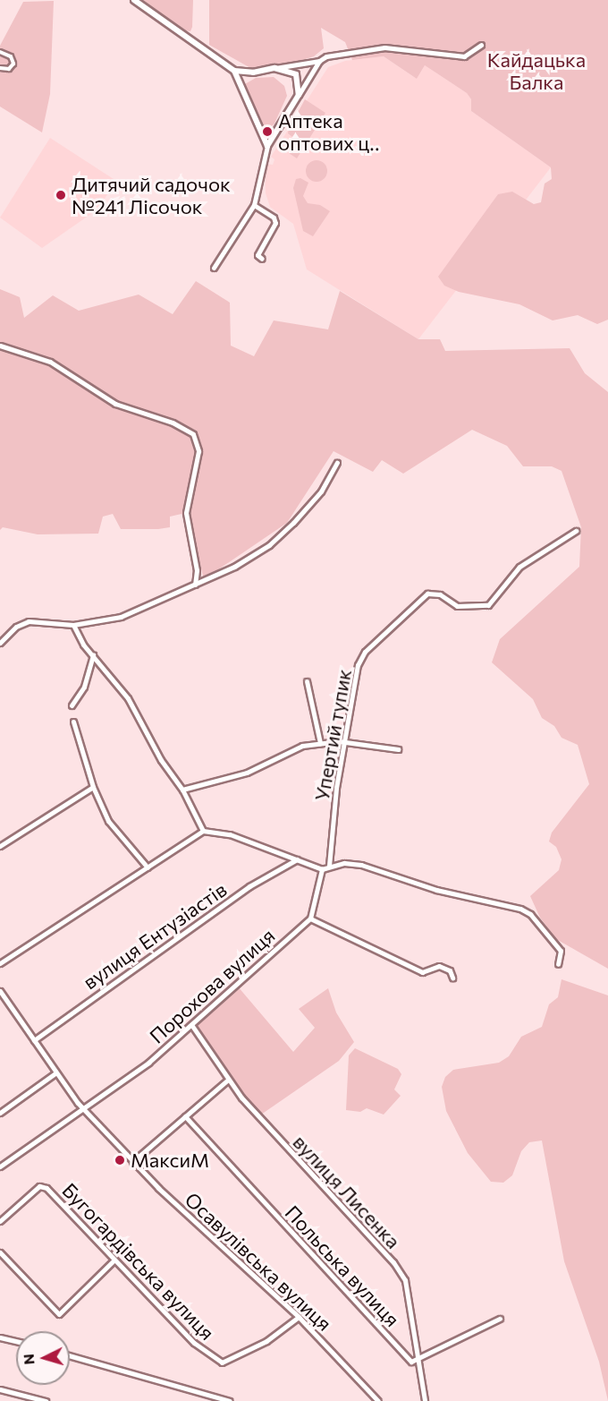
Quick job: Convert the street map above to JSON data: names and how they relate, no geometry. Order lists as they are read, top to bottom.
{
  "streets": {
    "street": [
      "Упертий тупик",
      "вулиця Ентузіастів",
      "Порохова вулиця",
      "вулиця Лисенка",
      "Бугогардівська вулиця",
      "Осавулівська вулиця",
      "Польська вулиця"
    ]
  },
  "crossings": [
    ["вулиця Ентузіастів", "Осавулівська вулиця"],
    ["Порохова вулиця", "вулиця Лисенка"],
    ["Порохова вулиця", "Осавулівська вулиця"],
    ["вулиця Лисенка", "Польська вулиця"],
    ["Бугогардівська вулиця", "Осавулівська вулиця"]
  ],
  "parks": ["Кайдацька Балка"],
  "places": ["Аптека оптових ц‥", "Дитячий садочок №241 Лісочок", "МаксиМ"],
  "north": "left"
}
